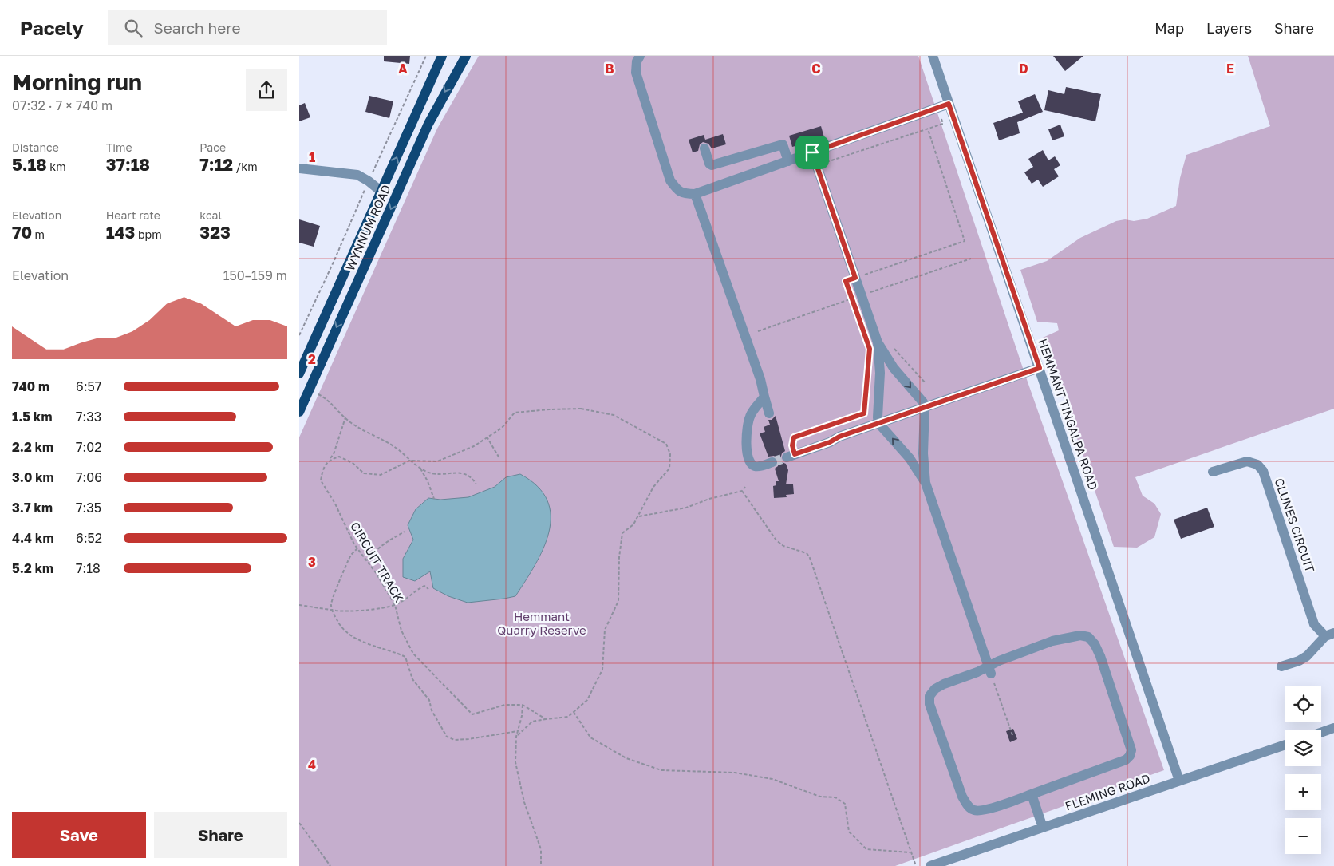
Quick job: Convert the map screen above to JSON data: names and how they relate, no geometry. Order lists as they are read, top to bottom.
{
  "streets": {
    "main road": ["WYNNUM ROAD"],
    "street": ["HEMMANT TINGALPA ROAD", "CLUNES CIRCUIT", "FLEMING ROAD"],
    "path": ["CIRCUIT TRACK"]
  },
  "crossings": [
    ["HEMMANT TINGALPA ROAD", "FLEMING ROAD"]
  ],
  "parks": ["Hemmant Quarry Reserve"],
  "page": {
    "header": "Pacely",
    "search": "Search here",
    "nav": ["Map", "Layers", "Share"],
    "heading": ["Morning run", "07:32 · 7 × 740 m"],
    "stats": [
      ["Distance", "5.18 km"],
      ["Time", "37:18"],
      ["Pace", "7:12 /km"],
      ["Elevation", "70 m"],
      ["Heart rate", "143 bpm"],
      ["kcal", "323"]
    ],
    "chart": ["Elevation", "150–159 m"],
    "list": [
      {
        "name": "740 m",
        "note": "6:57"
      },
      {
        "name": "1.5 km",
        "note": "7:33"
      },
      {
        "name": "2.2 km",
        "note": "7:02"
      },
      {
        "name": "3.0 km",
        "note": "7:06"
      },
      {
        "name": "3.7 km",
        "note": "7:35"
      },
      {
        "name": "4.4 km",
        "note": "6:52"
      },
      {
        "name": "5.2 km",
        "note": "7:18"
      }
    ],
    "map_buttons": ["+", "−"],
    "buttons": ["Save", "Share"]
  },
  "grid": {
    "columns": [
      "A",
      "B",
      "C",
      "D",
      "E"
    ],
    "rows": [
      "1",
      "2",
      "3",
      "4"
    ]
  }
}
